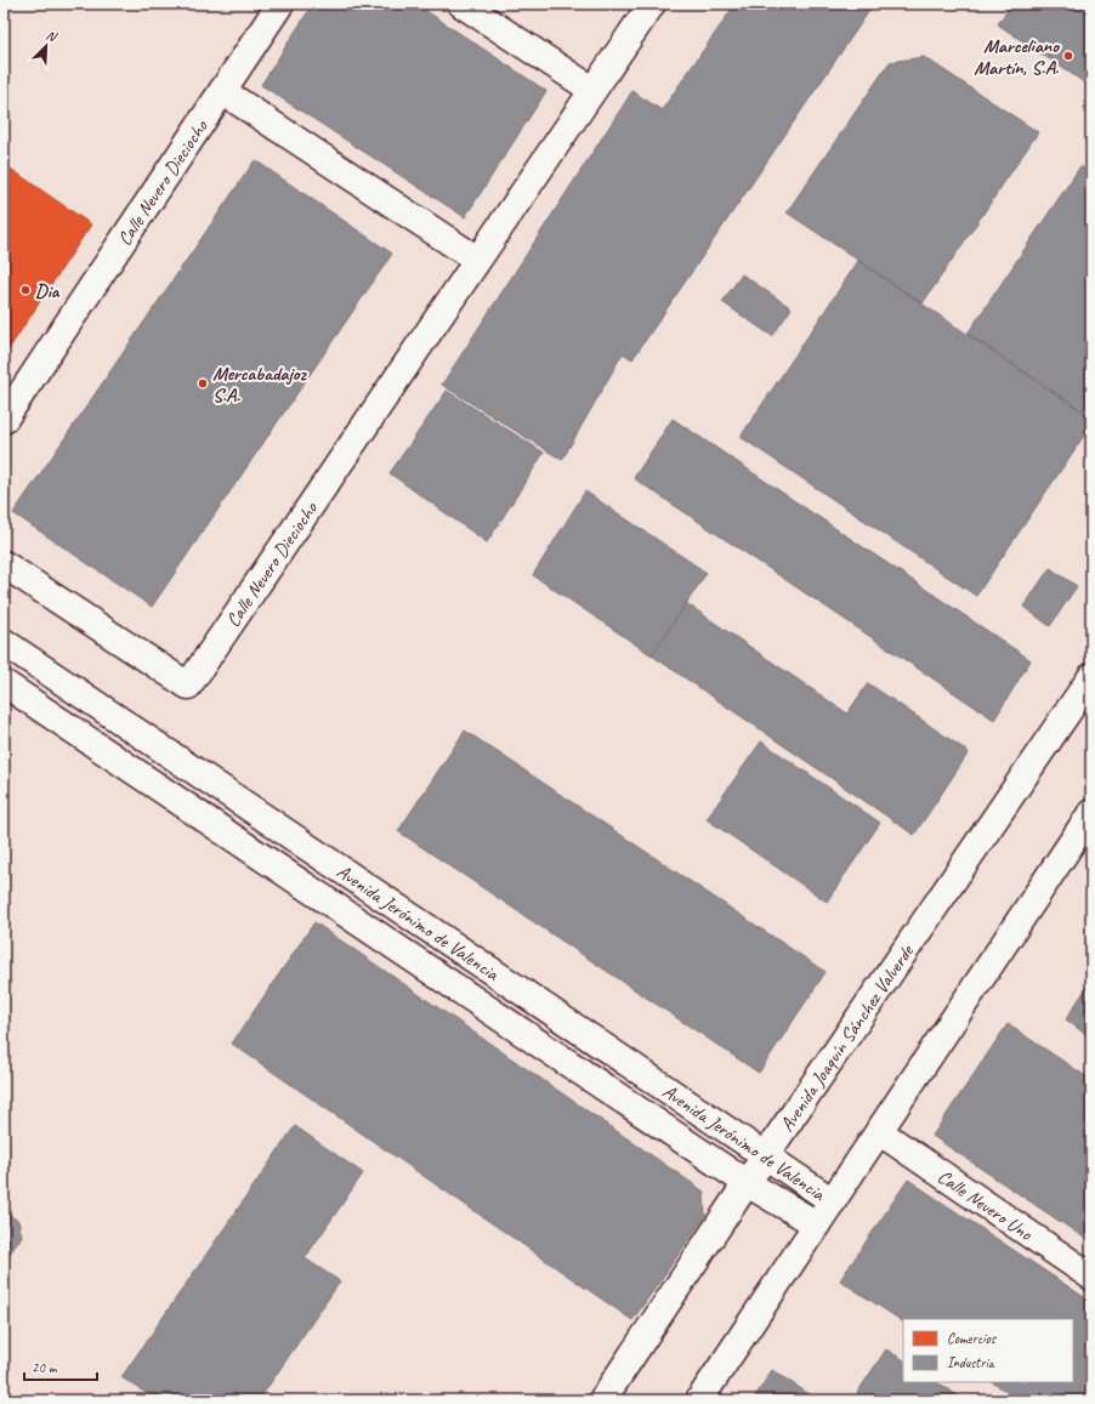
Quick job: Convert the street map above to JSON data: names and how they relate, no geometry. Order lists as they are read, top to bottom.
{
  "streets": {
    "street": [
      "Calle Nevero Dieciocho",
      "Avenida Jerónimo de Valencia",
      "Avenida Joaquín Sánchez Valverde",
      "Calle Nevero Uno"
    ]
  },
  "crossings": [
    ["Avenida Jerónimo de Valencia", "Avenida Joaquín Sánchez Valverde"]
  ],
  "places": ["Marceliano Martín, S.A.", "Dia", "Mercabadajoz S.A."],
  "legend": ["Comercios", "Industria"],
  "scale_bar": "20 m",
  "north": "top right"
}
